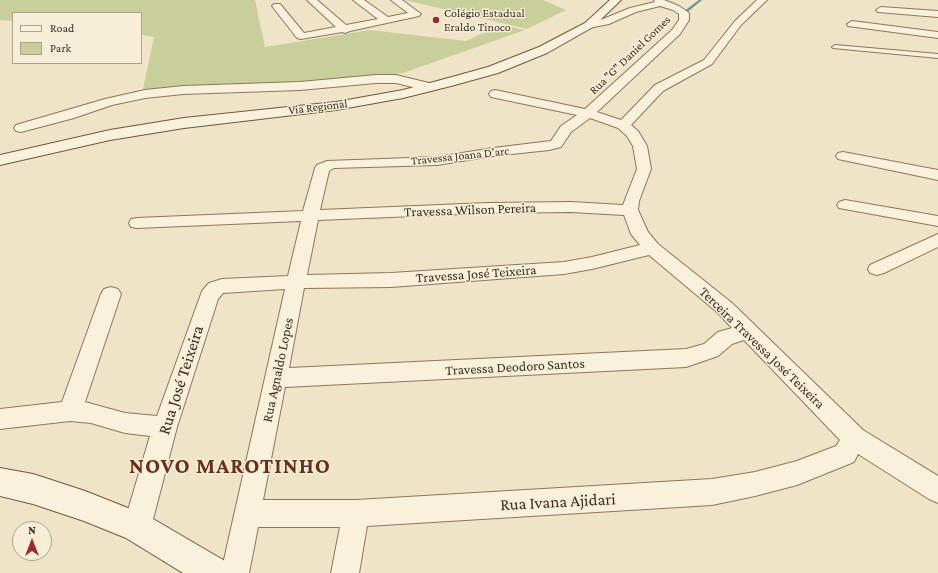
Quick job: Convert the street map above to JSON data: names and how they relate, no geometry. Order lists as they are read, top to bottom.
{
  "streets": {
    "main road": ["Via Regional"],
    "street": [
      "Rua \"G\" Daniel Gomes",
      "Travessa Joana D'arc",
      "Travessa Wilson Pereira",
      "Travessa José Teixeira",
      "Terceira Travessa José Teixeira",
      "Travessa Deodoro Santos",
      "Rua Agnaldo Lopes",
      "Rua José Teixeira",
      "Rua Ivana Ajidari"
    ]
  },
  "crossings": [
    ["Rua \"G\" Daniel Gomes", "Travessa Joana D'arc"],
    ["Travessa Joana D'arc", "Rua Agnaldo Lopes"],
    ["Travessa Wilson Pereira", "Terceira Travessa José Teixeira"],
    ["Travessa Wilson Pereira", "Rua Agnaldo Lopes"],
    ["Travessa José Teixeira", "Terceira Travessa José Teixeira"],
    ["Travessa José Teixeira", "Rua Agnaldo Lopes"],
    ["Travessa José Teixeira", "Rua José Teixeira"],
    ["Terceira Travessa José Teixeira", "Travessa Deodoro Santos"],
    ["Terceira Travessa José Teixeira", "Rua Ivana Ajidari"],
    ["Travessa Deodoro Santos", "Rua Agnaldo Lopes"],
    ["Rua Agnaldo Lopes", "Rua Ivana Ajidari"]
  ],
  "districts": ["NOVO MAROTINHO"],
  "places": ["Colégio Estadual Eraldo Tinoco"],
  "legend": ["Road", "Park"],
  "north": "top"
}
